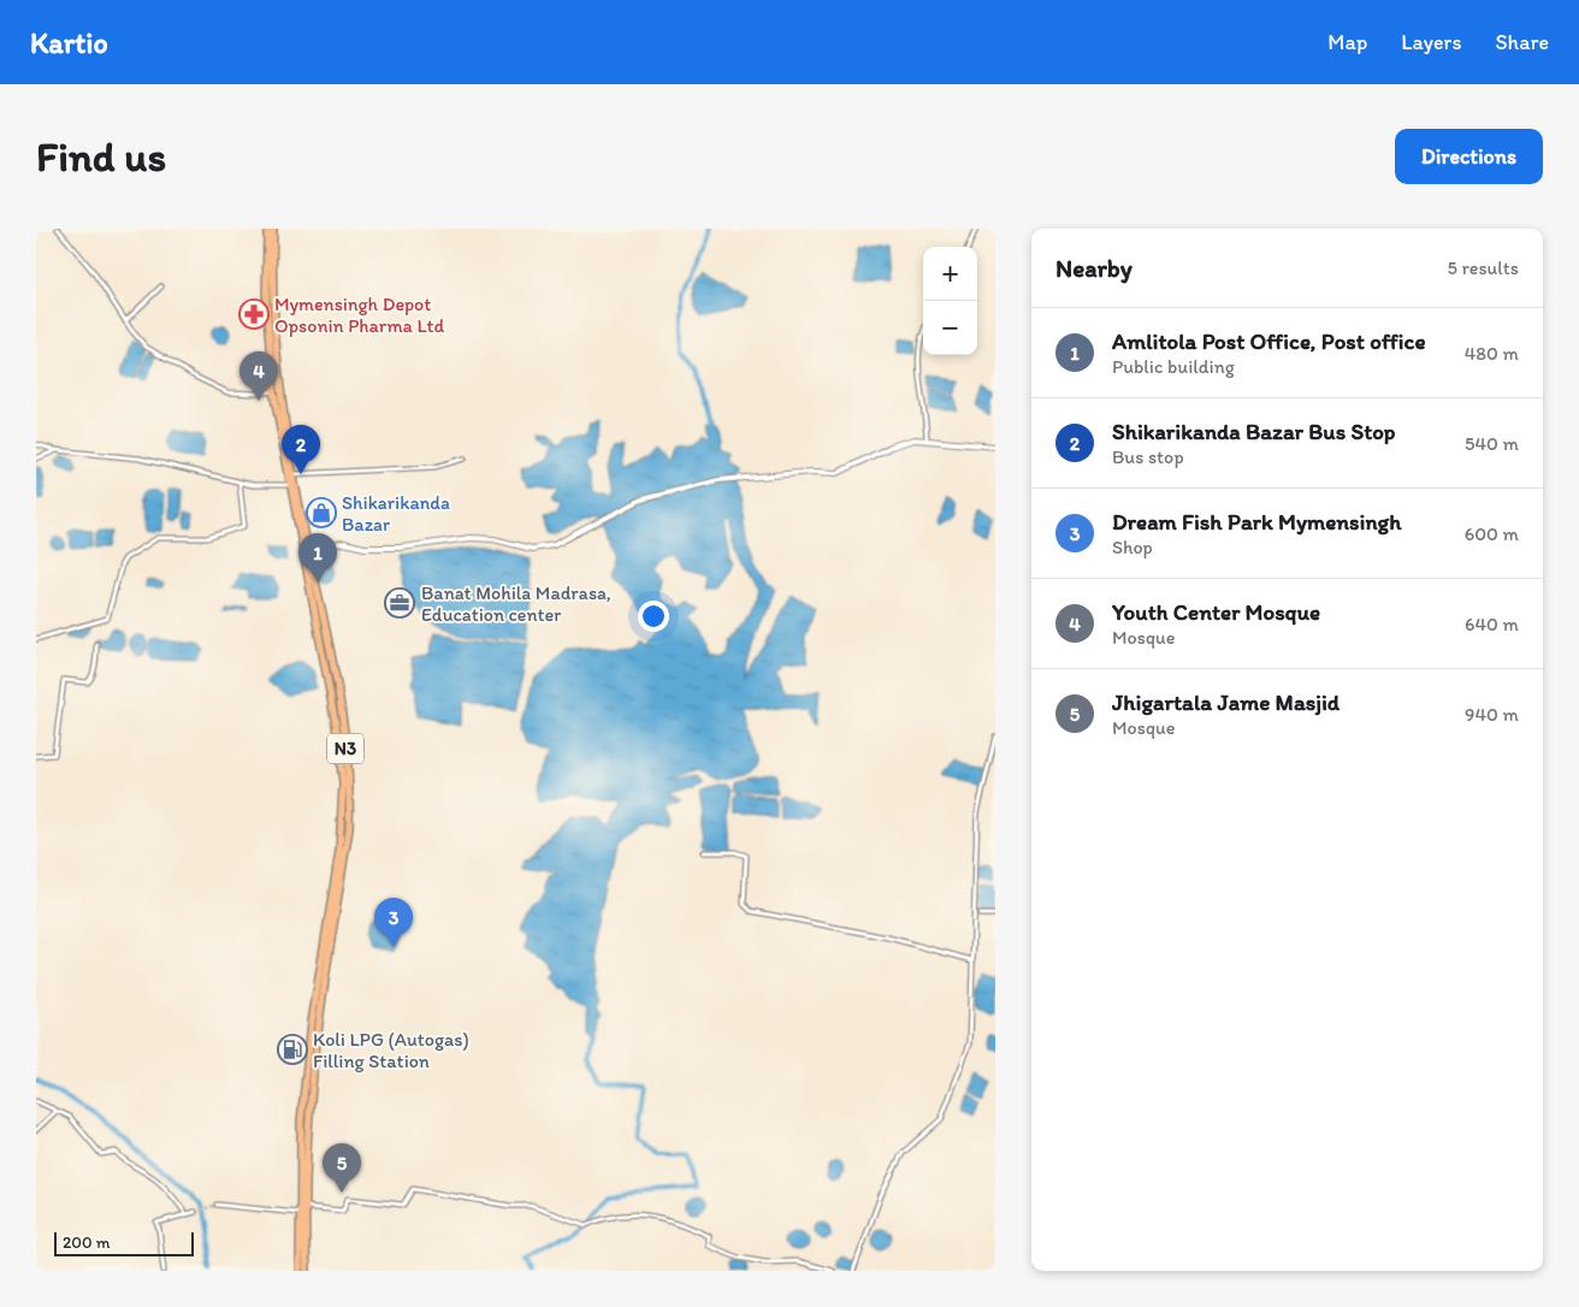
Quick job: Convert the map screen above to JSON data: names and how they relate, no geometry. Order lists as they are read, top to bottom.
{
  "streets": {
    "highway": ["N3"]
  },
  "places": {
    "pharmacy": ["Mymensingh Depot Opsonin Pharma Ltd"],
    "shop": ["Shikarikanda Bazar"],
    "office": ["Banat Mohila Madrasa, Education center"],
    "fuel station": ["Koli LPG (Autogas) Filling Station"]
  },
  "scale_bar": "200 m",
  "page": {
    "header": "Kartio",
    "nav": ["Map", "Layers", "Share"],
    "buttons": "Directions",
    "title": "Find us",
    "heading": ["Nearby", "5 results"],
    "map_buttons": ["+", "−"],
    "list": [
      {
        "mark": "1",
        "name": "Amlitola Post Office, Post office",
        "note": "Public building",
        "value": "480 m"
      },
      {
        "mark": "2",
        "name": "Shikarikanda Bazar Bus Stop",
        "note": "Bus stop",
        "value": "540 m"
      },
      {
        "mark": "3",
        "name": "Dream Fish Park Mymensingh",
        "note": "Shop",
        "value": "600 m"
      },
      {
        "mark": "4",
        "name": "Youth Center Mosque",
        "note": "Mosque",
        "value": "640 m"
      },
      {
        "mark": "5",
        "name": "Jhigartala Jame Masjid",
        "note": "Mosque",
        "value": "940 m"
      }
    ],
    "pins": [
      "4",
      "2",
      "1",
      "3",
      "5"
    ],
    "scale": "200 m"
  }
}
